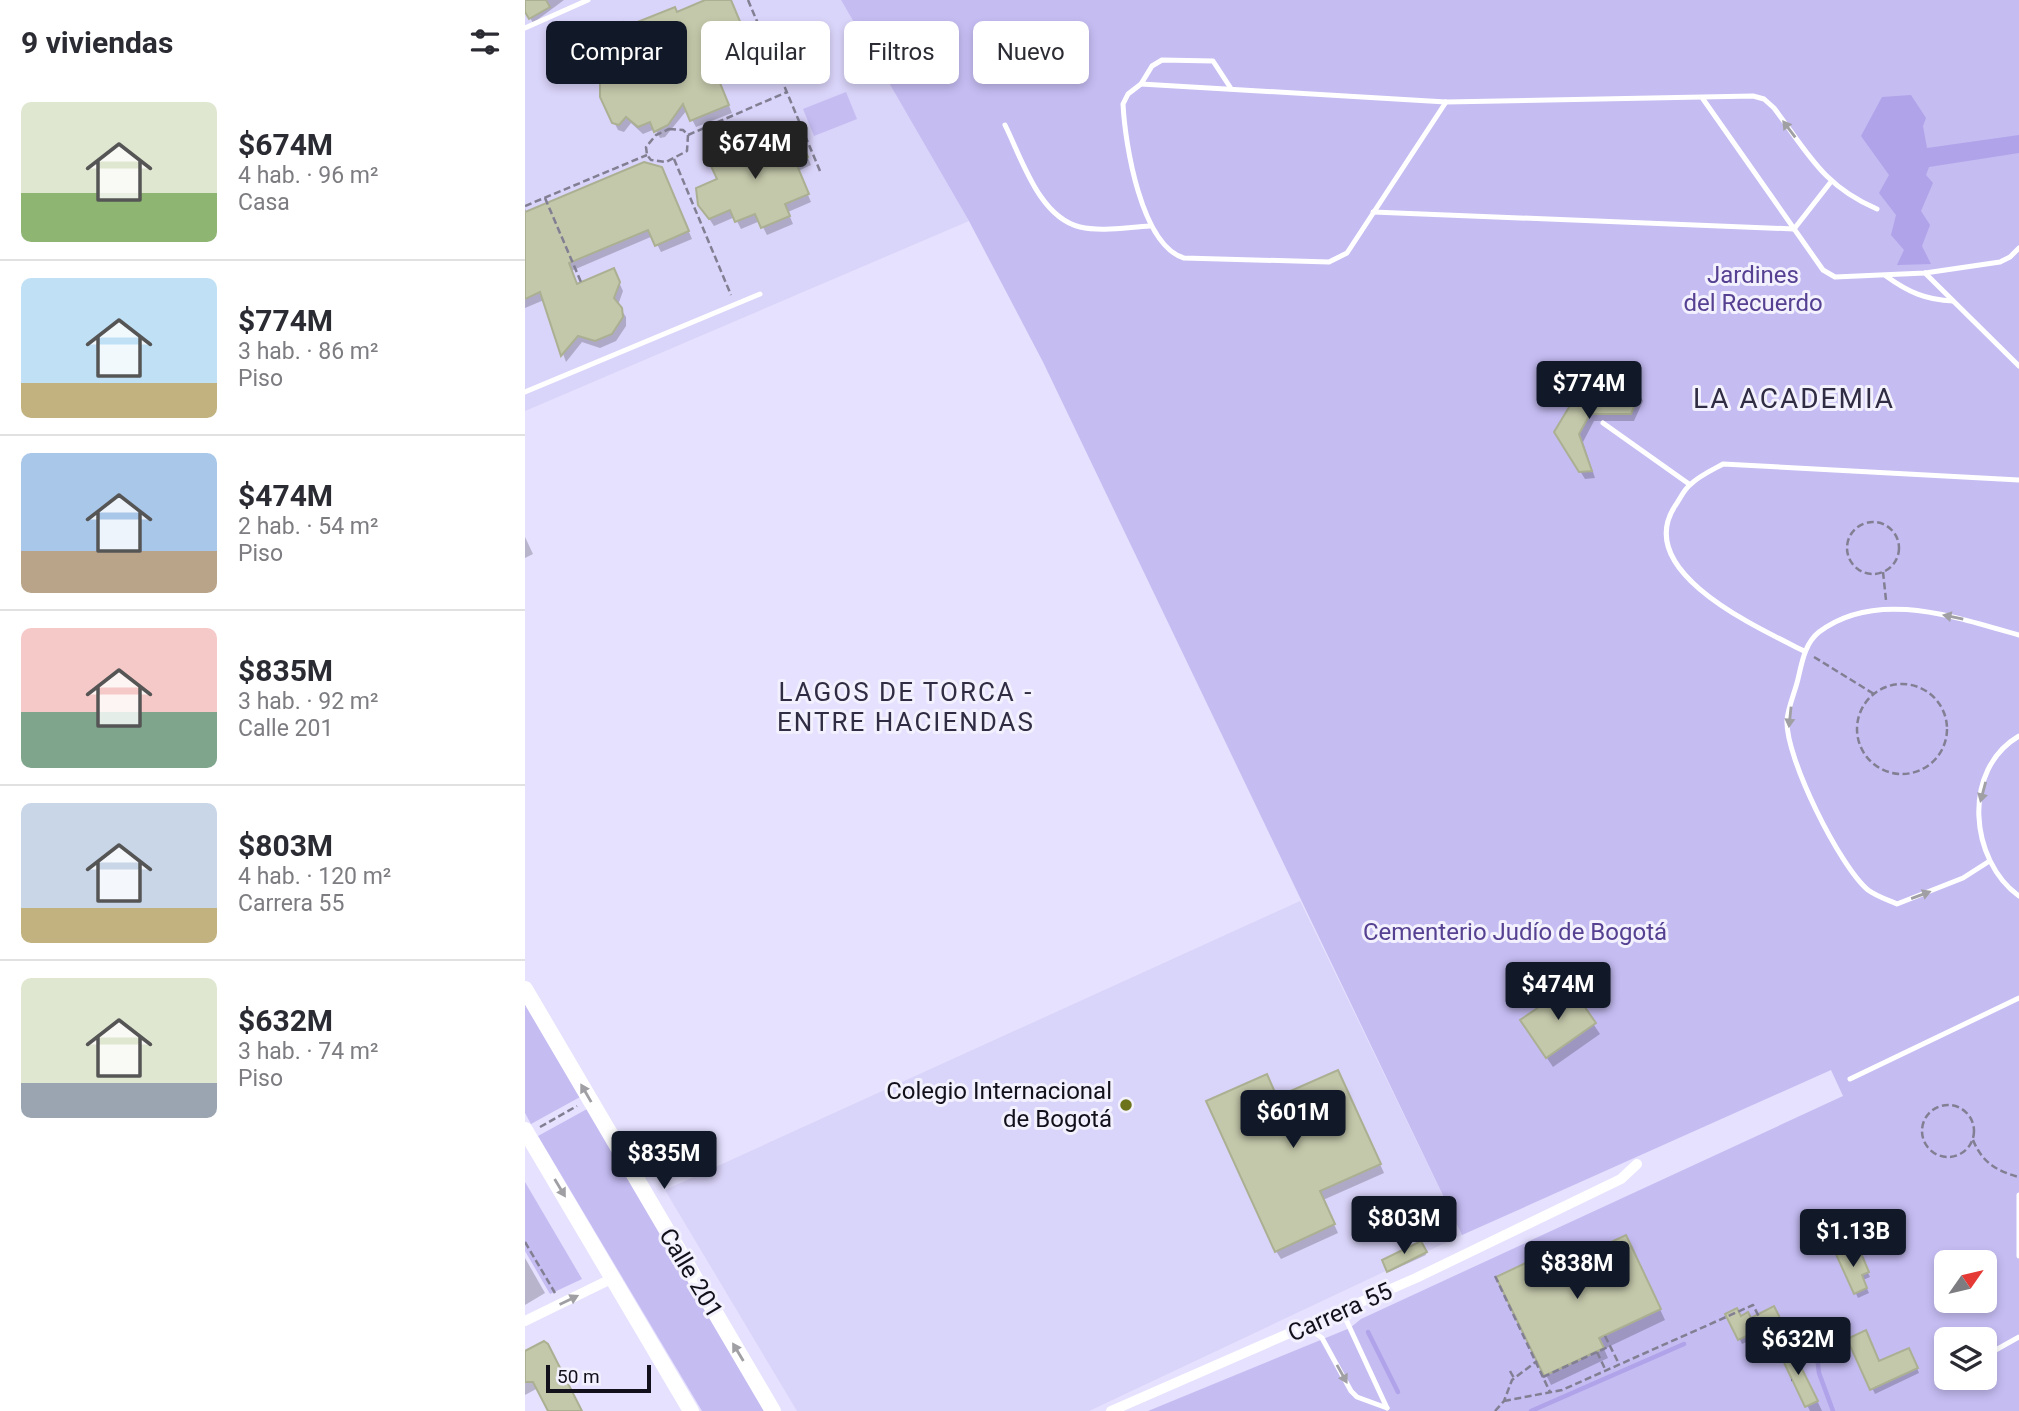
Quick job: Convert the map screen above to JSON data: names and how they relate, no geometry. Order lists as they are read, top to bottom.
{
  "streets": {
    "main road": ["Calle 201"],
    "street": ["Carrera 55"]
  },
  "districts": ["LA ACADEMIA", "LAGOS DE TORCA - ENTRE HACIENDAS"],
  "parks": ["Jardines del Recuerdo", "Cementerio Judío de Bogotá"],
  "places": ["Colegio Internacional de Bogotá"],
  "scale_bar": "50 m",
  "north": "top right",
  "page": {
    "heading": "9 viviendas",
    "chip": [
      "Comprar",
      "Alquilar",
      "Filtros",
      "Nuevo"
    ],
    "list": [
      {
        "name": "$674M",
        "note": "4 hab. · 96 m² · Casa"
      },
      {
        "name": "$774M",
        "note": "3 hab. · 86 m² · Piso"
      },
      {
        "name": "$474M",
        "note": "2 hab. · 54 m² · Piso"
      },
      {
        "name": "$835M",
        "note": "3 hab. · 92 m² · Calle 201"
      },
      {
        "name": "$803M",
        "note": "4 hab. · 120 m² · Carrera 55"
      },
      {
        "name": "$632M",
        "note": "3 hab. · 74 m² · Piso"
      }
    ],
    "price": [
      "$674M",
      "$774M",
      "$474M",
      "$601M",
      "$835M",
      "$803M",
      "$1.13B",
      "$838M",
      "$632M"
    ],
    "scale": "50 m"
  }
}
